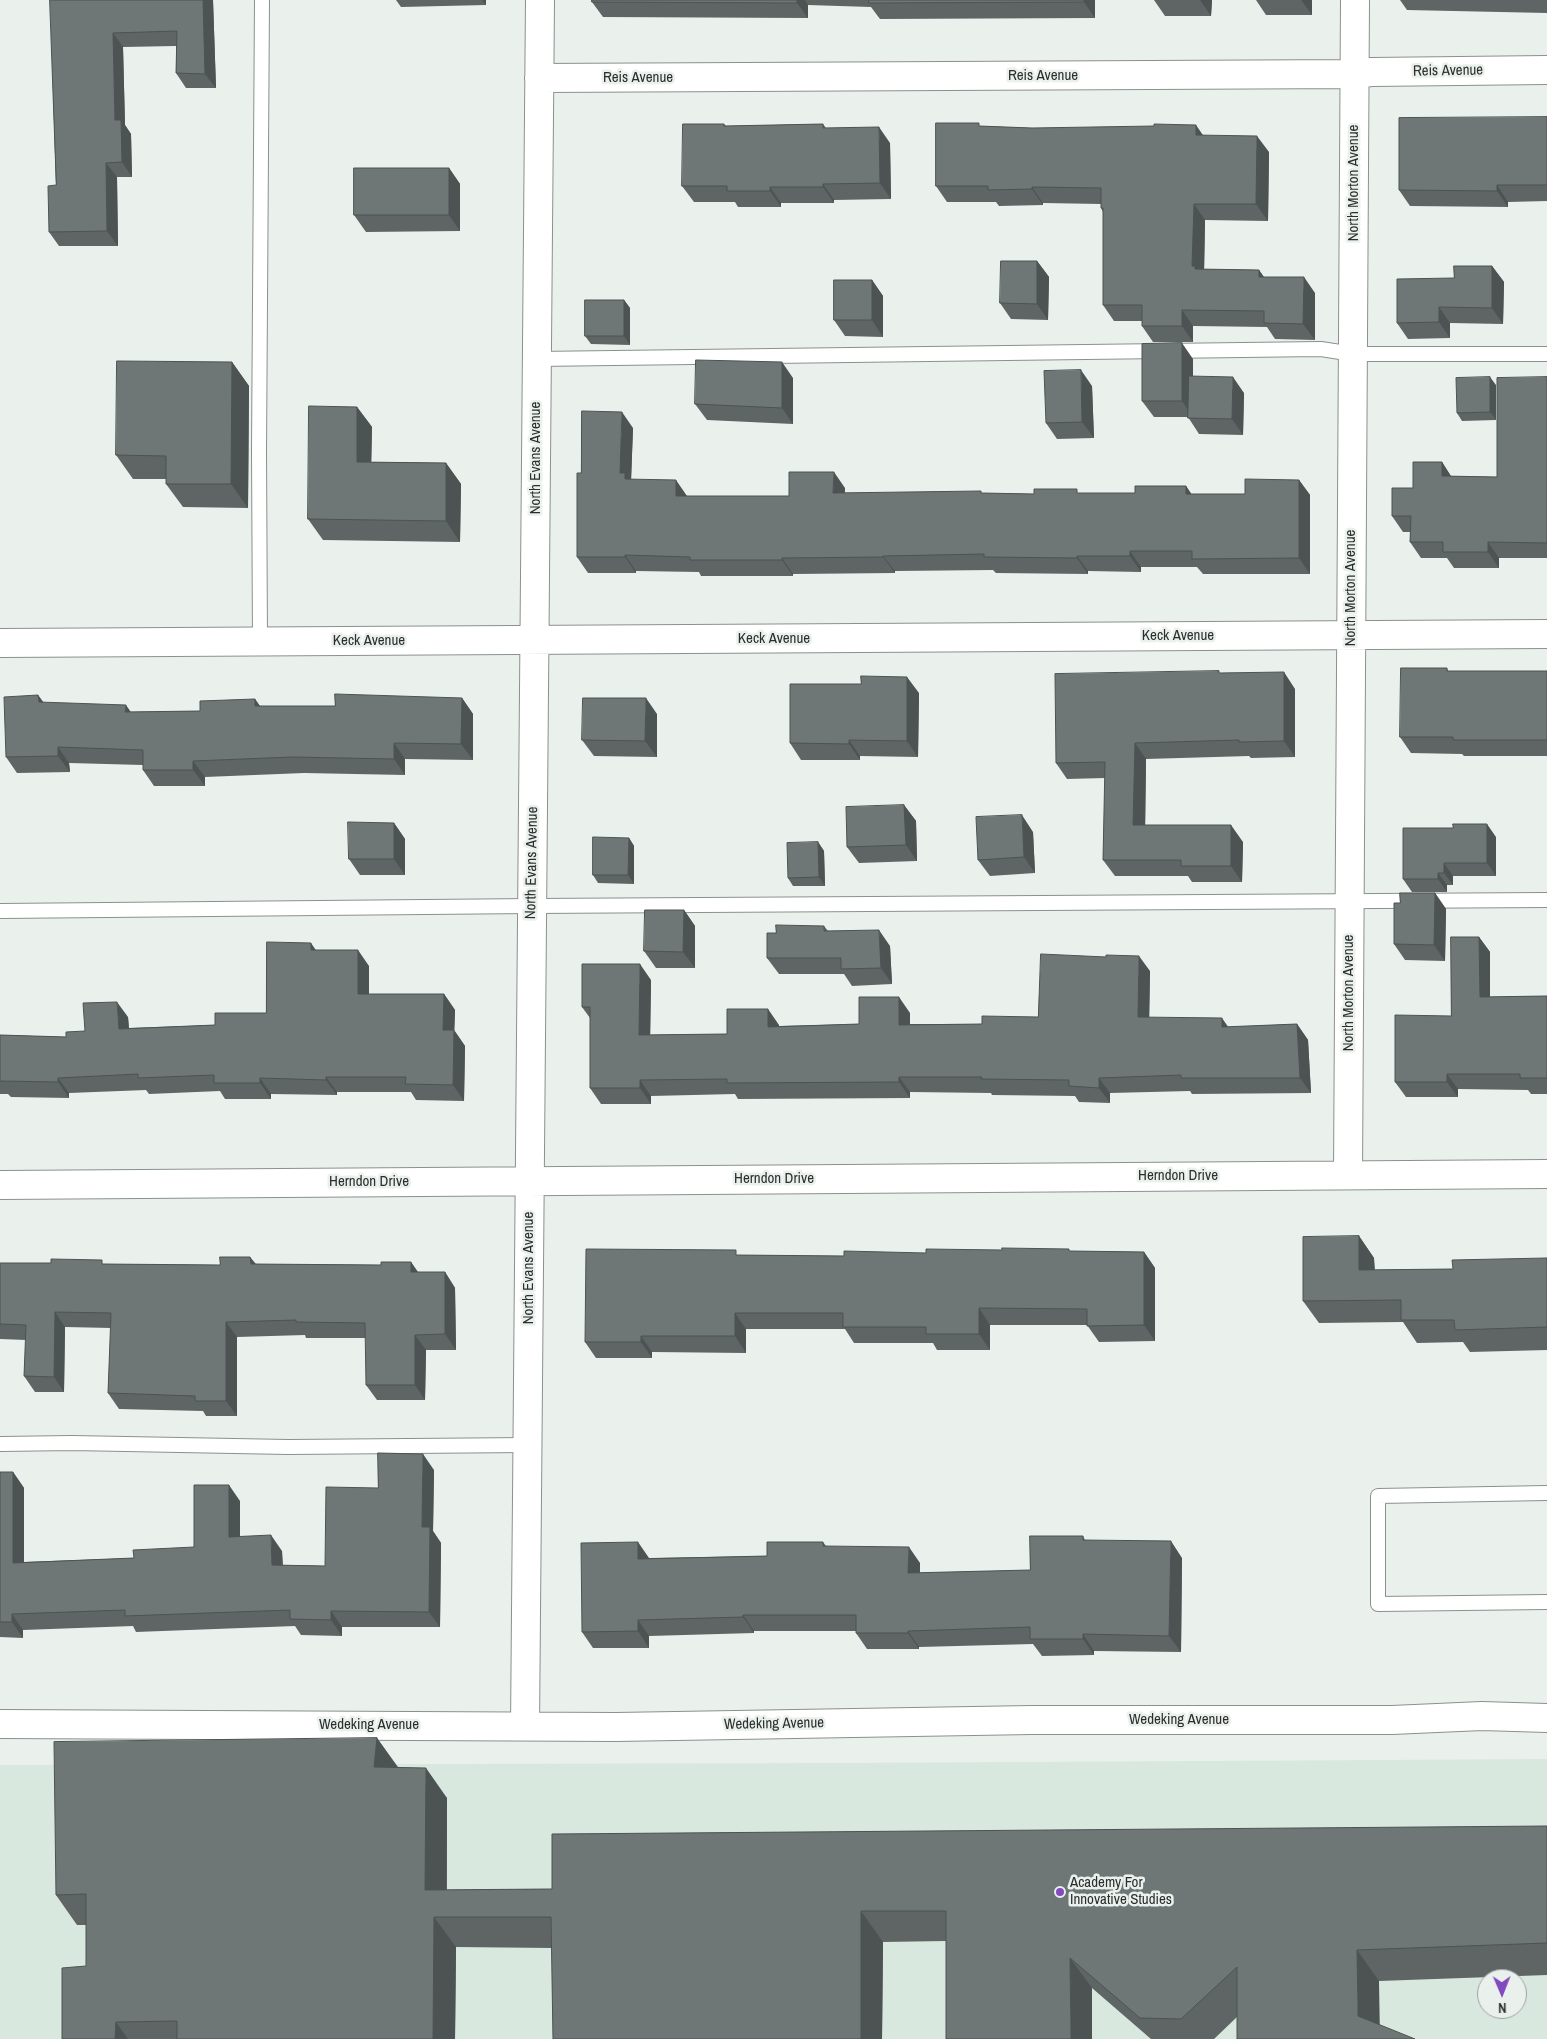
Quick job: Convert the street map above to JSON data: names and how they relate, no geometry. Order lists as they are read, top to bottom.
{
  "streets": {
    "street": [
      "Reis Avenue",
      "North Morton Avenue",
      "North Evans Avenue",
      "Keck Avenue",
      "Herndon Drive",
      "Wedeking Avenue"
    ]
  },
  "crossings": [
    ["Reis Avenue", "North Morton Avenue"],
    ["Reis Avenue", "North Evans Avenue"],
    ["North Morton Avenue", "Keck Avenue"],
    ["North Morton Avenue", "Herndon Drive"],
    ["North Evans Avenue", "Keck Avenue"],
    ["North Evans Avenue", "Herndon Drive"],
    ["North Evans Avenue", "Wedeking Avenue"]
  ],
  "places": ["Academy For Innovative Studies"],
  "north": "bottom"
}
